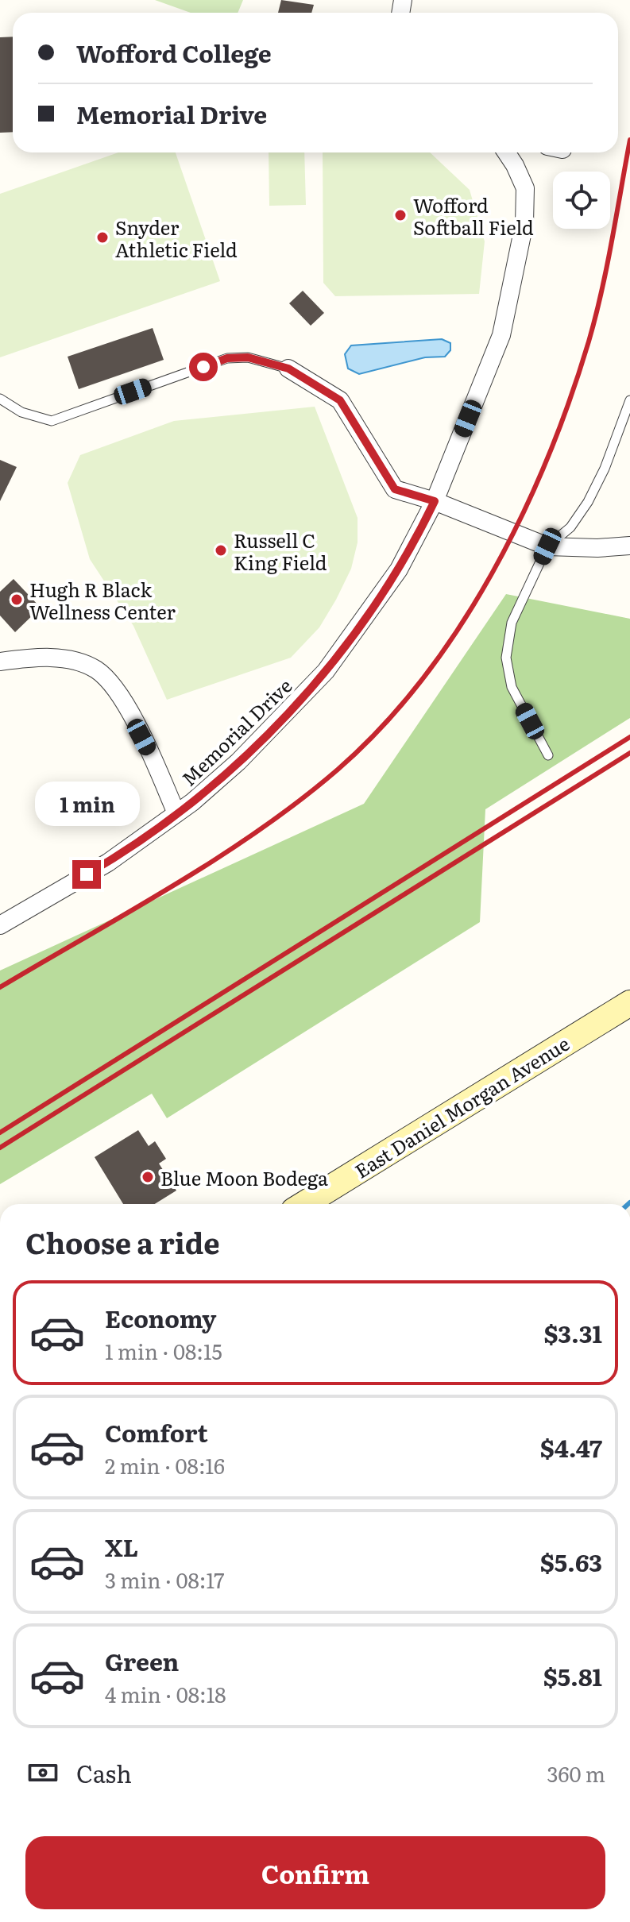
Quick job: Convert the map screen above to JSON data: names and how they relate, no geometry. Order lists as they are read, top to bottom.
{
  "streets": {
    "main road": ["East Daniel Morgan Avenue"],
    "street": ["Memorial Drive"]
  },
  "places": [
    "Wofford Softball Field",
    "Snyder Athletic Field",
    "Russell C King Field",
    "Hugh R Black Wellness Center",
    "Blue Moon Bodega"
  ],
  "page": {
    "banner": ["Wofford College", "Memorial Drive"],
    "bubble": "1 min",
    "heading": "Choose a ride",
    "list": [
      {
        "name": "Economy",
        "note": "1 min · 08:15",
        "value": "$3.31"
      },
      {
        "name": "Comfort",
        "note": "2 min · 08:16",
        "value": "$4.47"
      },
      {
        "name": "XL",
        "note": "3 min · 08:17",
        "value": "$5.63"
      },
      {
        "name": "Green",
        "note": "4 min · 08:18",
        "value": "$5.81"
      }
    ],
    "pay": ["Cash", "360 m"],
    "buttons": "Confirm"
  }
}
